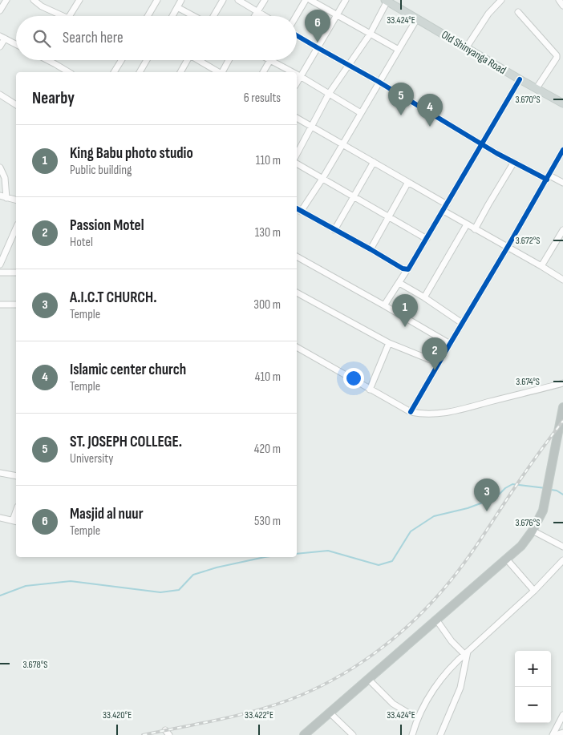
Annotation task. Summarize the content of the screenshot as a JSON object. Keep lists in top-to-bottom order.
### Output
{
  "streets": {
    "main road": ["Old Shinyanga Road"]
  },
  "page": {
    "pins": [
      "6",
      "5",
      "4",
      "1",
      "2",
      "3"
    ],
    "search": "Search here",
    "heading": ["Nearby", "6 results"],
    "list": [
      {
        "mark": "1",
        "name": "King Babu photo studio",
        "note": "Public building",
        "value": "110 m"
      },
      {
        "mark": "2",
        "name": "Passion Motel",
        "note": "Hotel",
        "value": "130 m"
      },
      {
        "mark": "3",
        "name": "A.I.C.T CHURCH.",
        "note": "Temple",
        "value": "300 m"
      },
      {
        "mark": "4",
        "name": "Islamic center church",
        "note": "Temple",
        "value": "410 m"
      },
      {
        "mark": "5",
        "name": "ST. JOSEPH COLLEGE.",
        "note": "University",
        "value": "420 m"
      },
      {
        "mark": "6",
        "name": "Masjid al nuur",
        "note": "Temple",
        "value": "530 m"
      }
    ],
    "map_buttons": ["+", "−"]
  },
  "coordinates": [
    "33.424°E",
    "3.670°S",
    "3.672°S",
    "3.674°S",
    "3.676°S",
    "3.678°S",
    "33.420°E",
    "33.422°E"
  ]
}
